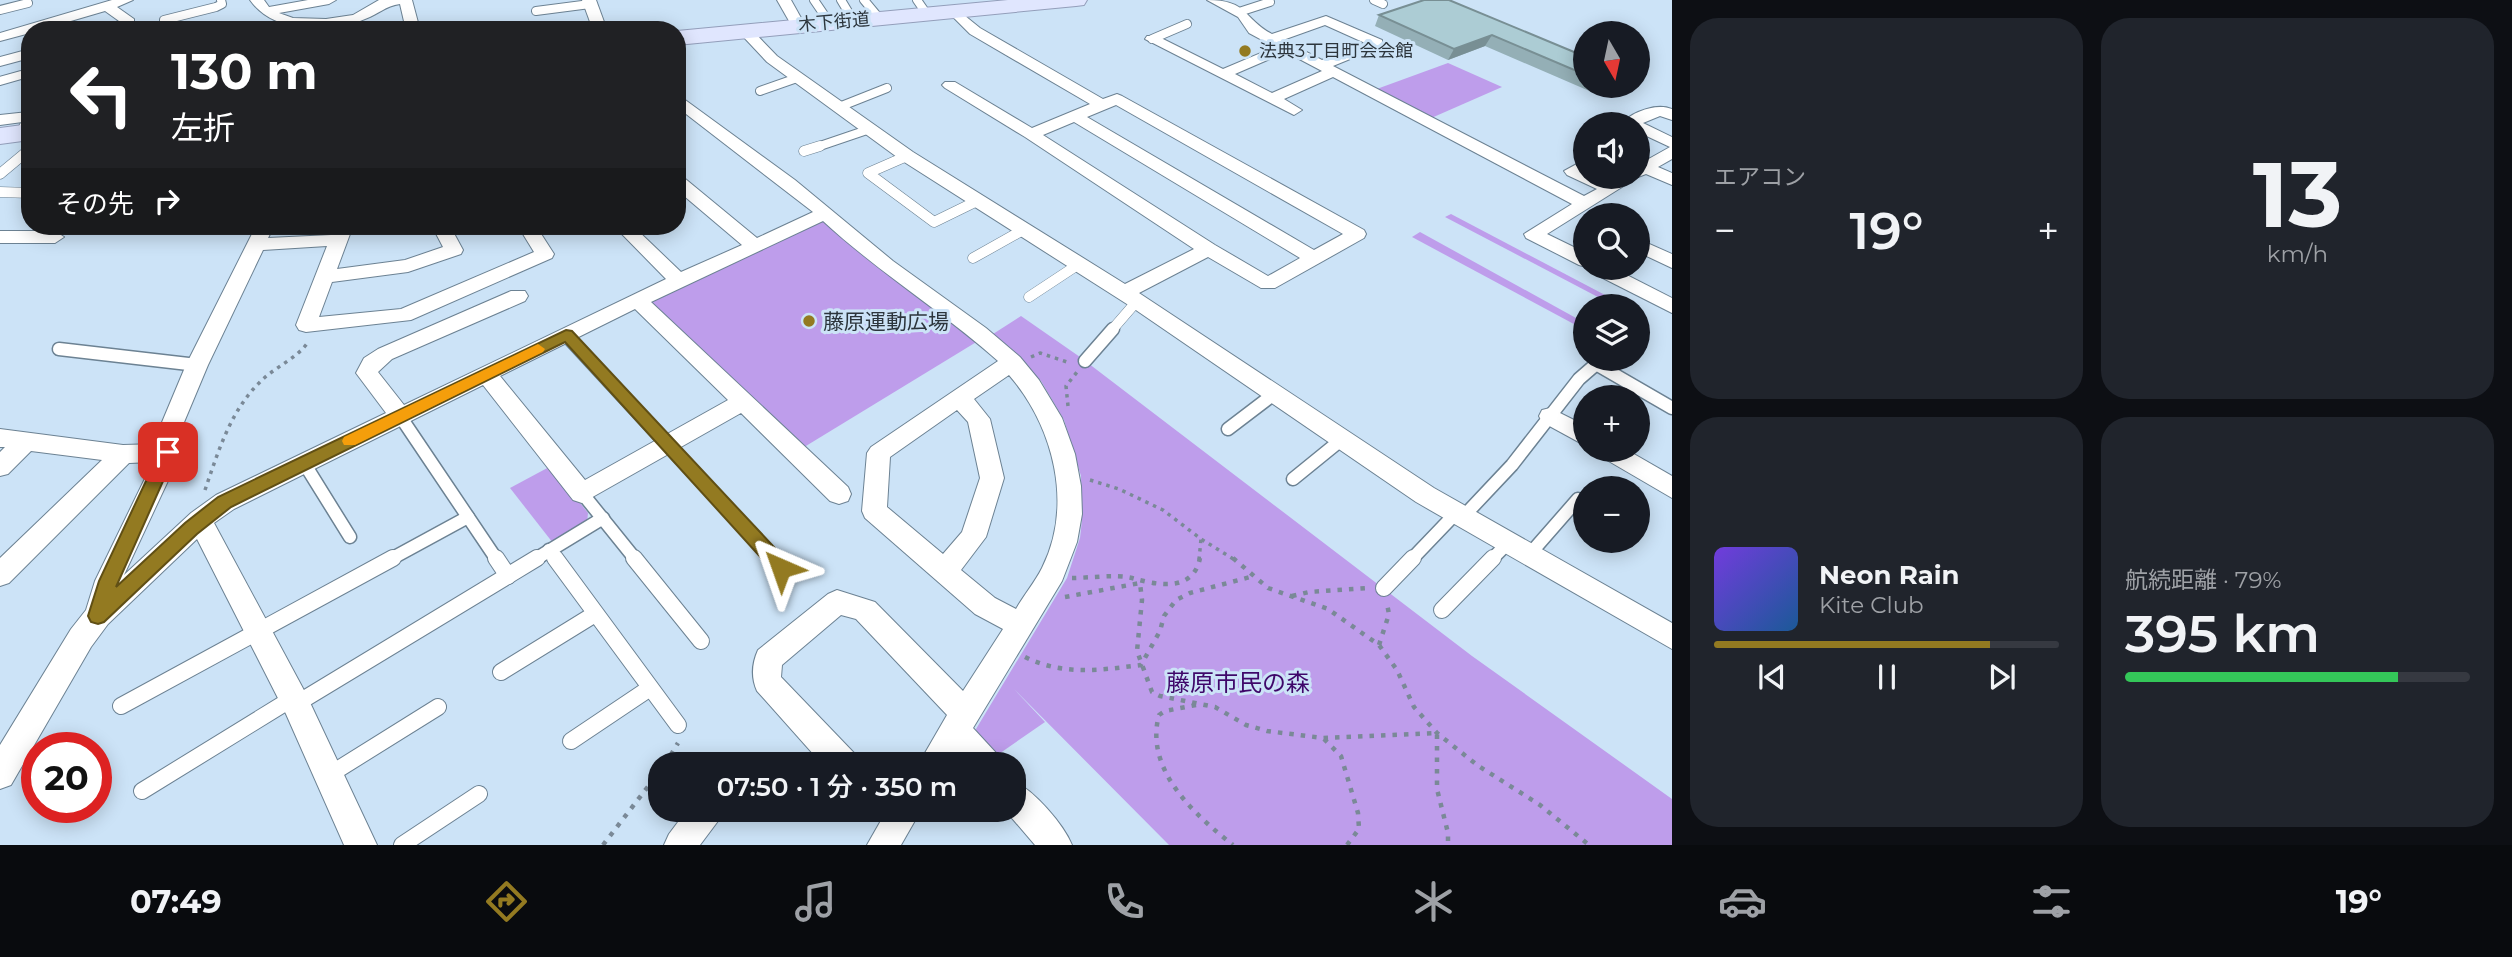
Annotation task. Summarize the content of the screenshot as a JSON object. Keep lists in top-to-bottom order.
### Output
{
  "streets": {
    "main road": ["木下街道"]
  },
  "parks": ["藤原市民の森"],
  "places": ["法典3丁目町会会館", "藤原運動広場"],
  "north": "bottom",
  "page": {
    "tile": [
      "エアコン",
      ["13", "km/h"],
      ["航続距離 · 79%", "395 km"]
    ],
    "map_buttons": ["+", "−"],
    "turn": ["130 m", "左折"],
    "then": "その先",
    "heat": ["−", "19°", "+"],
    "song": ["Neon Rain", "Kite Club"],
    "limit": "20",
    "trip": "07:50 · 1 分 · 350 m",
    "tabs": ["07:49", "19°"]
  }
}
